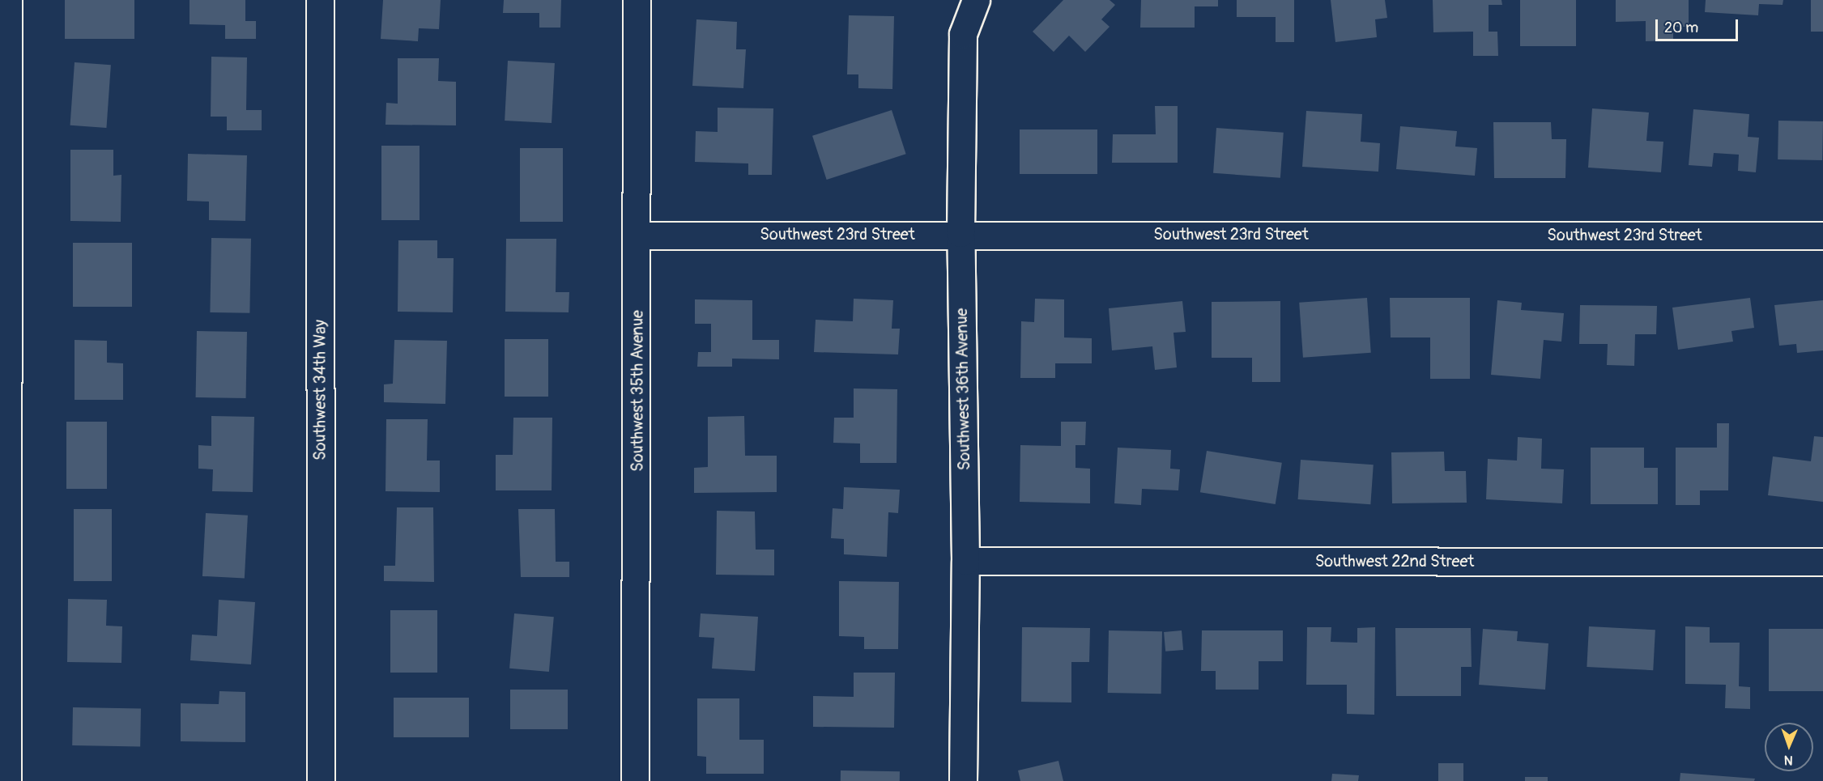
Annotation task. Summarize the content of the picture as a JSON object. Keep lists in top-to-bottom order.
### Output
{
  "streets": {
    "street": [
      "Southwest 23rd Street",
      "Southwest 36th Avenue",
      "Southwest 34th Way",
      "Southwest 35th Avenue",
      "Southwest 22nd Street"
    ]
  },
  "crossings": [
    ["Southwest 23rd Street", "Southwest 36th Avenue"],
    ["Southwest 23rd Street", "Southwest 35th Avenue"],
    ["Southwest 36th Avenue", "Southwest 22nd Street"]
  ],
  "scale_bar": "20 m",
  "north": "bottom"
}
